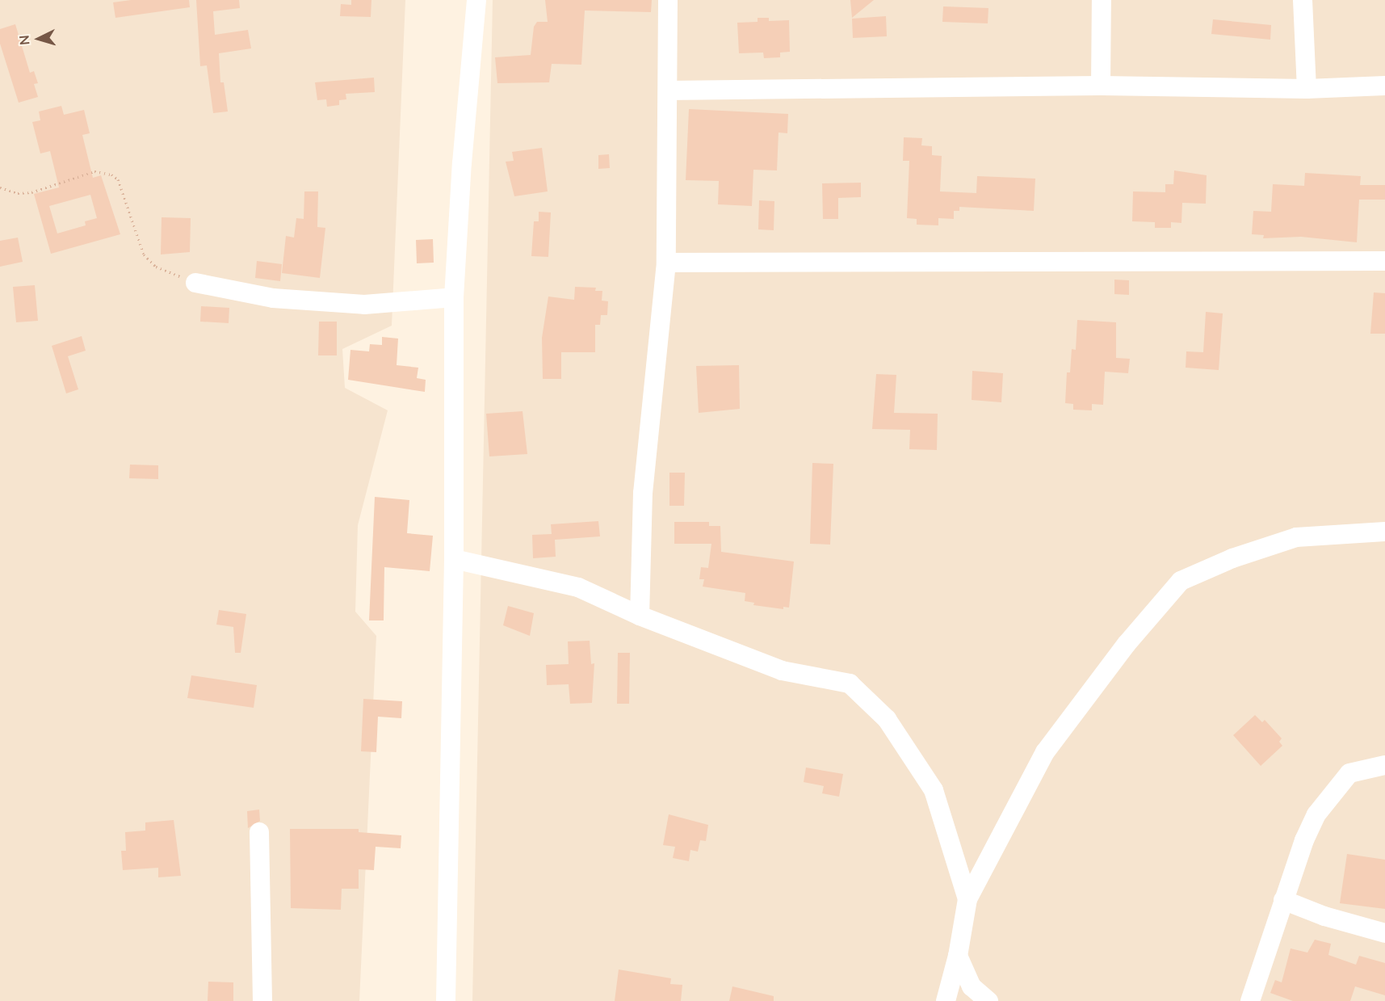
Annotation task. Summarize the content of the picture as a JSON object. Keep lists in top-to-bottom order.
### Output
{
  "north": "left"
}
